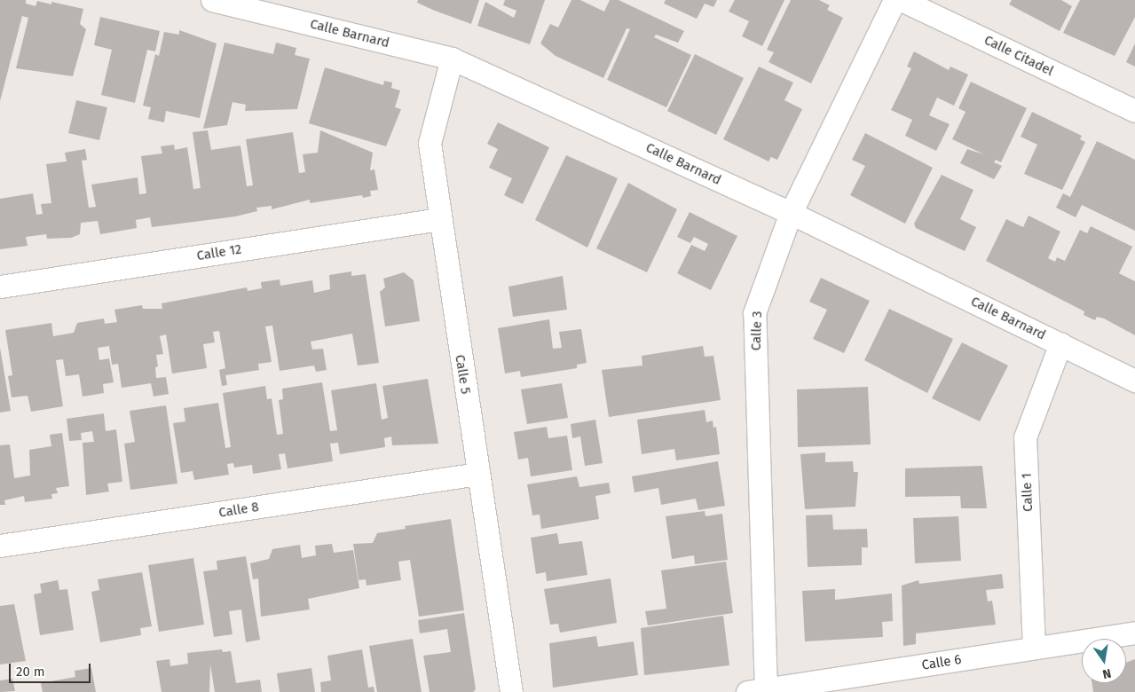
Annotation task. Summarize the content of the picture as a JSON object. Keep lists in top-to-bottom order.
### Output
{
  "streets": {
    "street": [
      "Calle Barnard",
      "Calle Citadel",
      "Calle 12",
      "Calle 3",
      "Calle 5",
      "Calle 1",
      "Calle 8",
      "Calle 6"
    ]
  },
  "crossings": [
    ["Calle Barnard", "Calle 3"],
    ["Calle Barnard", "Calle 5"],
    ["Calle Barnard", "Calle 1"],
    ["Calle 12", "Calle 5"],
    ["Calle 3", "Calle 6"],
    ["Calle 5", "Calle 8"],
    ["Calle 1", "Calle 6"]
  ],
  "scale_bar": "20 m",
  "north": "bottom"
}
